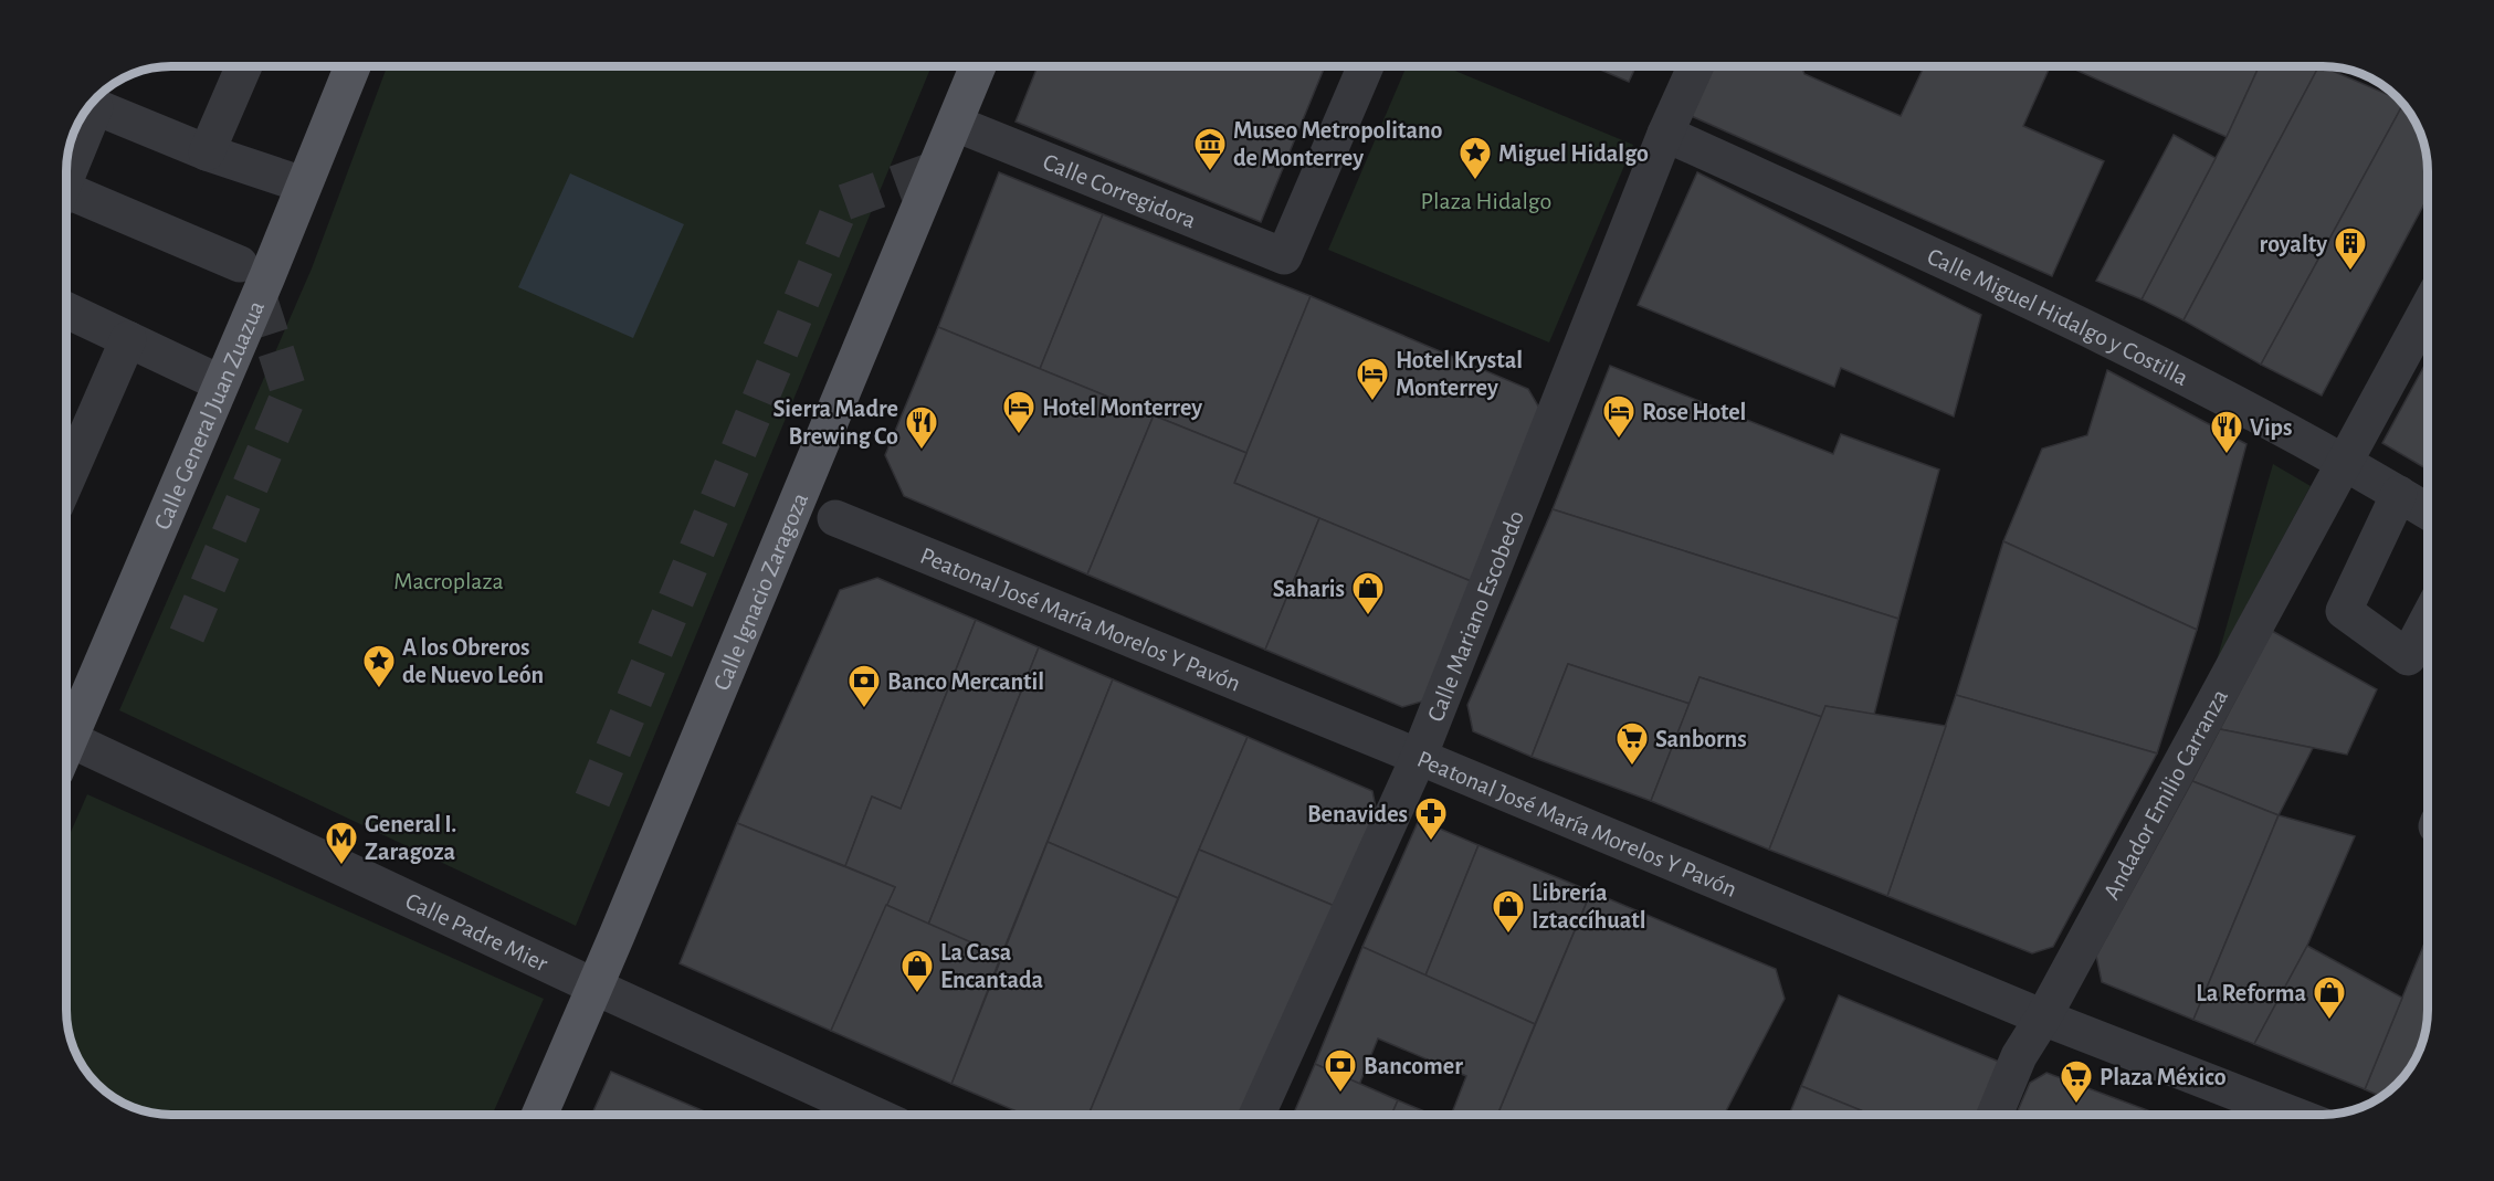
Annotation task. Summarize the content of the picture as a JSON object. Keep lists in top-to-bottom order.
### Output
{
  "streets": {
    "main road": ["Calle General Juan Zuazua", "Calle Ignacio Zaragoza"],
    "street": [
      "Calle Corregidora",
      "Calle Miguel Hidalgo y Costilla",
      "Calle Mariano Escobedo",
      "Peatonal José María Morelos Y Pavón",
      "Andador Emilio Carranza",
      "Calle Padre Mier"
    ]
  },
  "crossings": [
    ["Calle Corregidora", "Calle Ignacio Zaragoza"],
    ["Calle Miguel Hidalgo y Costilla", "Calle Mariano Escobedo"],
    ["Calle Miguel Hidalgo y Costilla", "Andador Emilio Carranza"],
    ["Calle Ignacio Zaragoza", "Calle Padre Mier"],
    ["Calle Mariano Escobedo", "Peatonal José María Morelos Y Pavón"],
    ["Peatonal José María Morelos Y Pavón", "Andador Emilio Carranza"]
  ],
  "parks": ["Plaza Hidalgo", "Macroplaza"],
  "places": {
    "museum": ["Museo Metropolitano de Monterrey"],
    "place": ["Miguel Hidalgo", "A los Obreros de Nuevo León"],
    "building": ["royalty"],
    "hotel": ["Hotel Krystal Monterrey", "Hotel Monterrey", "Rose Hotel"],
    "restaurant": ["Sierra Madre Brewing Co", "Vips"],
    "shop": [
      "Saharis",
      "Librería Iztaccíhuatl",
      "La Casa Encantada",
      "La Reforma"
    ],
    "bank": ["Banco Mercantil", "Bancomer"],
    "supermarket": ["Sanborns", "Plaza México"],
    "pharmacy": ["Benavides"],
    "metro station": ["General I. Zaragoza"]
  }
}
